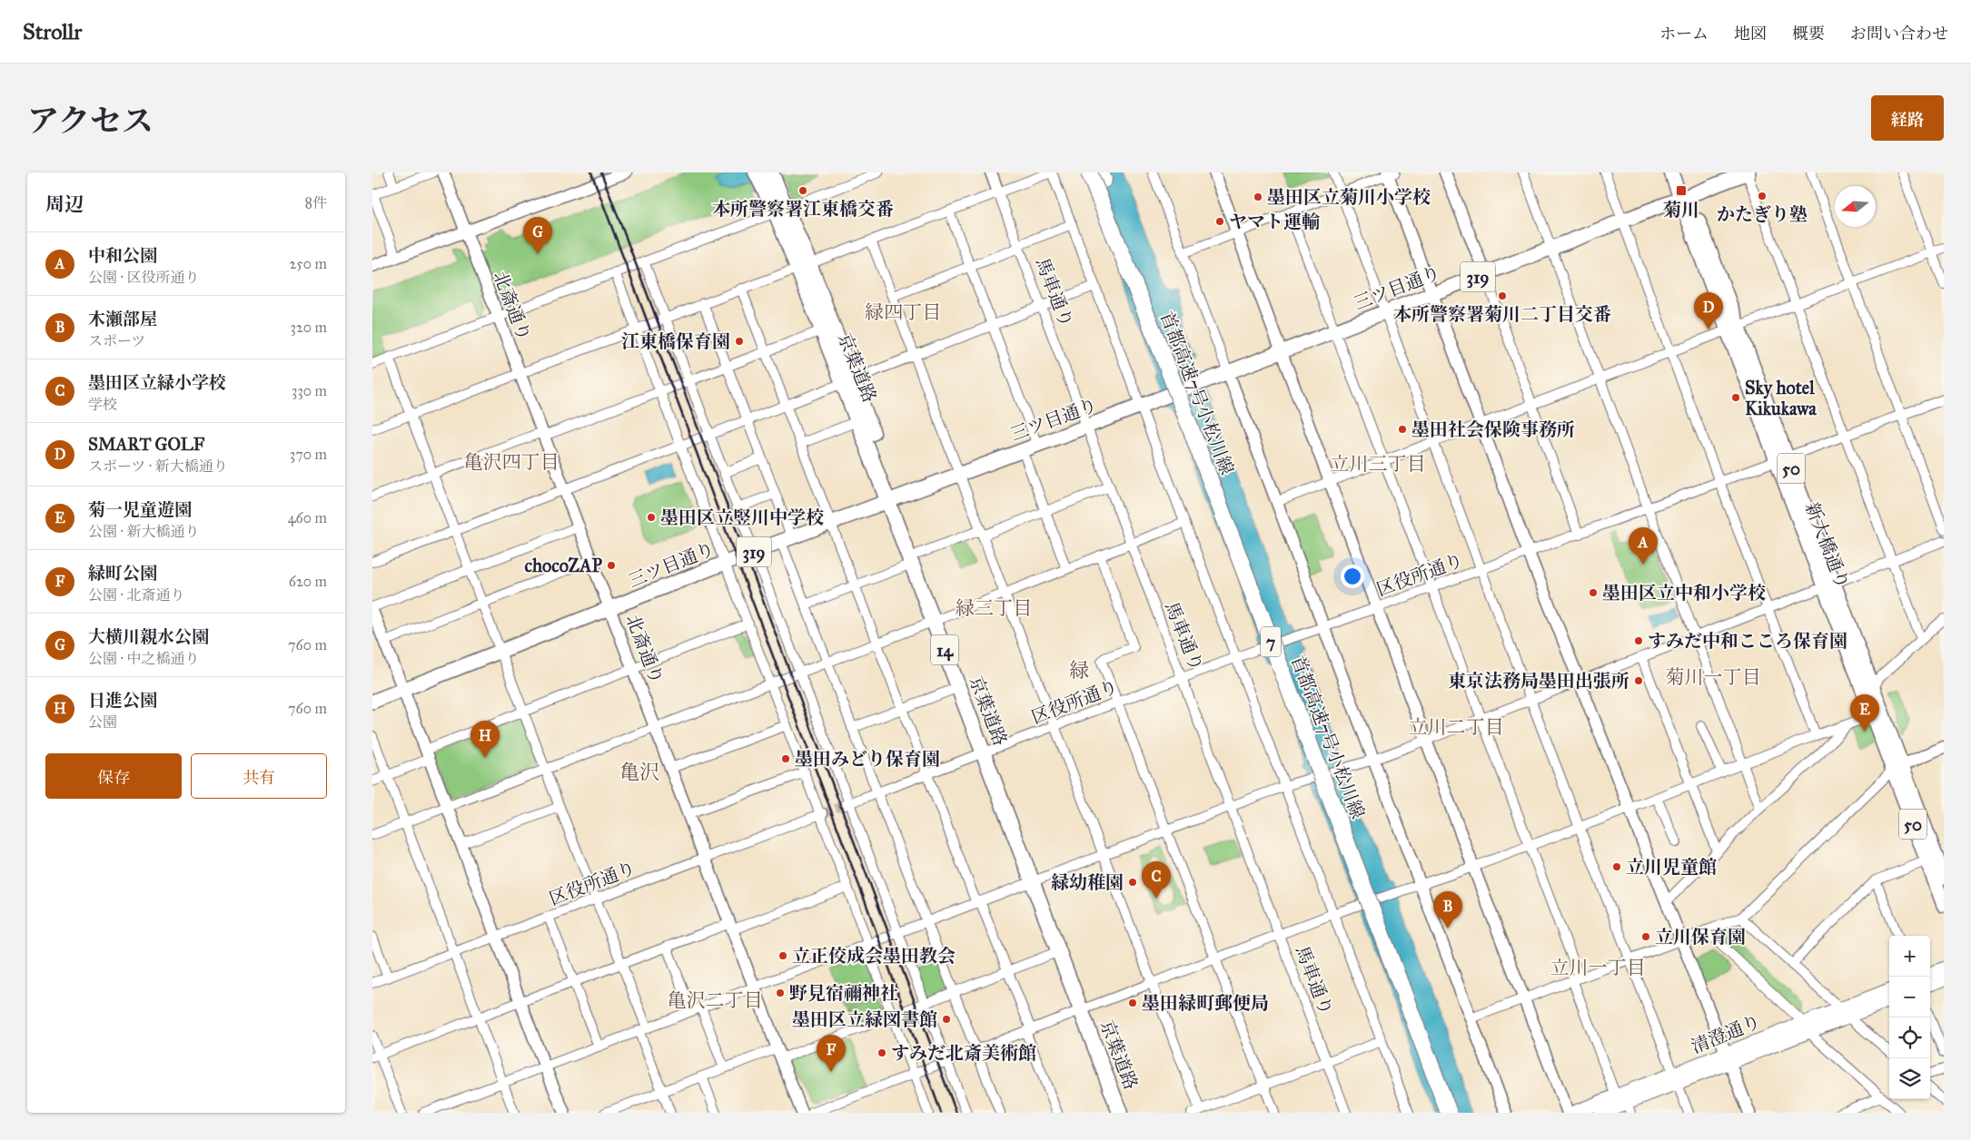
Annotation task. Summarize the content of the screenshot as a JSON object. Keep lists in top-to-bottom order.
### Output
{
  "streets": {
    "highway": [
      "京葉道路",
      "首都高速7号小松川線",
      "7",
      "14"
    ],
    "main road": [
      "319",
      "三ツ目通り",
      "50",
      "新大橋通り",
      "清澄通り"
    ],
    "street": ["馬車通り", "北斎通り", "区役所通り"]
  },
  "crossings": [
    ["三ツ目通り", "馬車通り"],
    ["三ツ目通り", "北斎通り"],
    ["三ツ目通り", "京葉道路"],
    ["三ツ目通り", "新大橋通り"],
    ["馬車通り", "区役所通り"],
    ["北斎通り", "区役所通り"],
    ["京葉道路", "区役所通り"],
    ["新大橋通り", "区役所通り"]
  ],
  "districts": [
    "緑四丁目",
    "亀沢四丁目",
    "立川三丁目",
    "緑三丁目",
    "緑",
    "菊川一丁目",
    "立川二丁目",
    "亀沢",
    "立川一丁目",
    "亀沢二丁目"
  ],
  "places": {
    "other": [
      "本所警察署江東橋交番",
      "かたぎり塾",
      "墨田区立菊川小学校",
      "ヤマト運輸",
      "本所警察署菊川二丁目交番",
      "江東橋保育園",
      "Sky hotel Kikukawa",
      "墨田社会保険事務所",
      "墨田区立竪川中学校",
      "chocoZAP",
      "墨田区立中和小学校",
      "すみだ中和こころ保育園",
      "東京法務局墨田出張所",
      "墨田みどり保育園",
      "立川児童館",
      "緑幼稚園",
      "立川保育園",
      "立正佼成会墨田教会",
      "野見宿禰神社",
      "墨田緑町郵便局",
      "墨田区立緑図書館",
      "すみだ北斎美術館"
    ],
    "transit": ["菊川"]
  },
  "north": "left",
  "page": {
    "header": "Strollr",
    "nav": [
      "ホーム",
      "地図",
      "概要",
      "お問い合わせ"
    ],
    "title": "アクセス",
    "buttons": [
      "経路",
      ["保存", "共有"]
    ],
    "heading": ["周辺", "8件"],
    "pins": [
      "G",
      "D",
      "A",
      "E",
      "H",
      "C",
      "B",
      "F"
    ],
    "list": [
      {
        "mark": "A",
        "name": "中和公園",
        "note": "公園 · 区役所通り",
        "value": "250 m"
      },
      {
        "mark": "B",
        "name": "木瀬部屋",
        "note": "スポーツ",
        "value": "320 m"
      },
      {
        "mark": "C",
        "name": "墨田区立緑小学校",
        "note": "学校",
        "value": "330 m"
      },
      {
        "mark": "D",
        "name": "SMART GOLF",
        "note": "スポーツ · 新大橋通り",
        "value": "370 m"
      },
      {
        "mark": "E",
        "name": "菊一児童遊園",
        "note": "公園 · 新大橋通り",
        "value": "460 m"
      },
      {
        "mark": "F",
        "name": "緑町公園",
        "note": "公園 · 北斎通り",
        "value": "620 m"
      },
      {
        "mark": "G",
        "name": "大横川親水公園",
        "note": "公園 · 中之橋通り",
        "value": "760 m"
      },
      {
        "mark": "H",
        "name": "日進公園",
        "note": "公園",
        "value": "760 m"
      }
    ],
    "map_buttons": ["+", "−"]
  }
}
